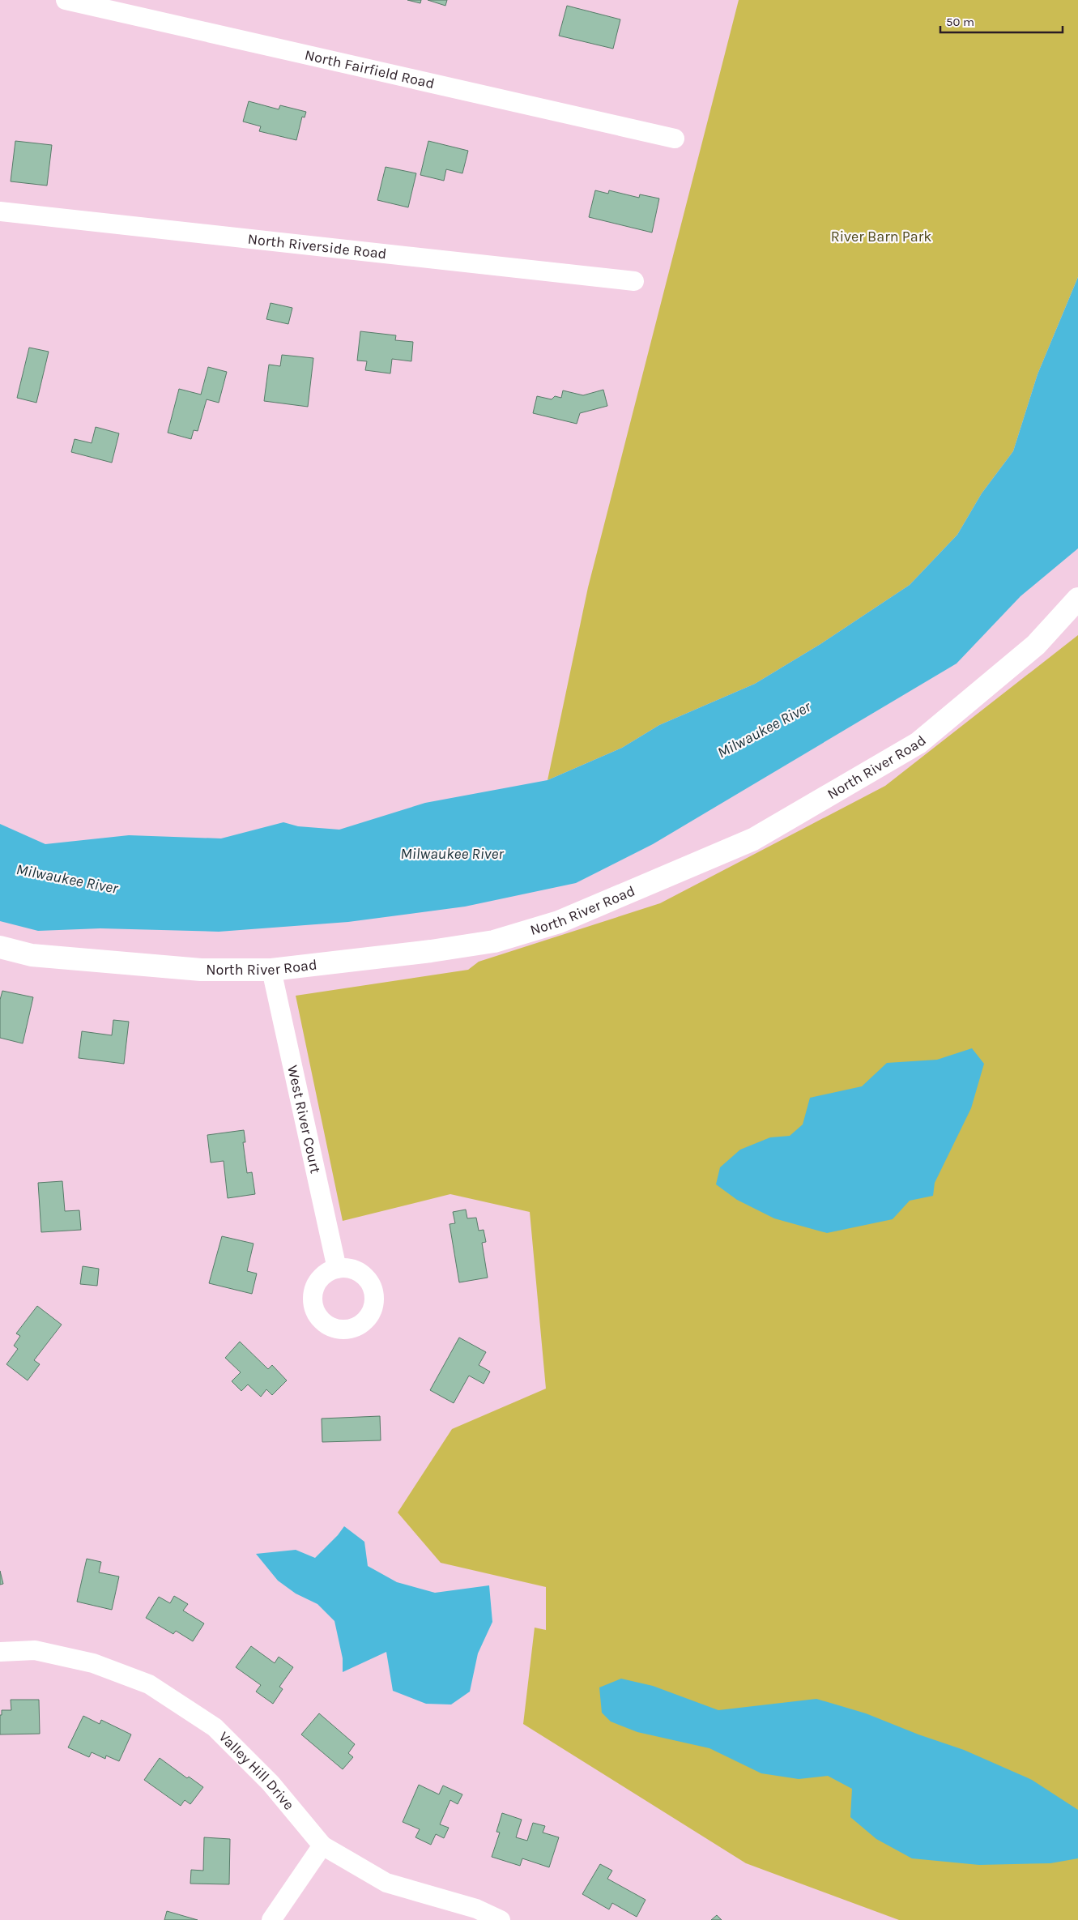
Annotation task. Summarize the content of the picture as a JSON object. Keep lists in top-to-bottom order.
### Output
{
  "streets": {
    "street": [
      "North Fairfield Road",
      "North Riverside Road",
      "North River Road",
      "West River Court",
      "Valley Hill Drive"
    ]
  },
  "crossings": [
    ["North River Road", "West River Court"]
  ],
  "water": ["Milwaukee River"],
  "parks": ["River Barn Park"],
  "scale_bar": "50 m"
}
